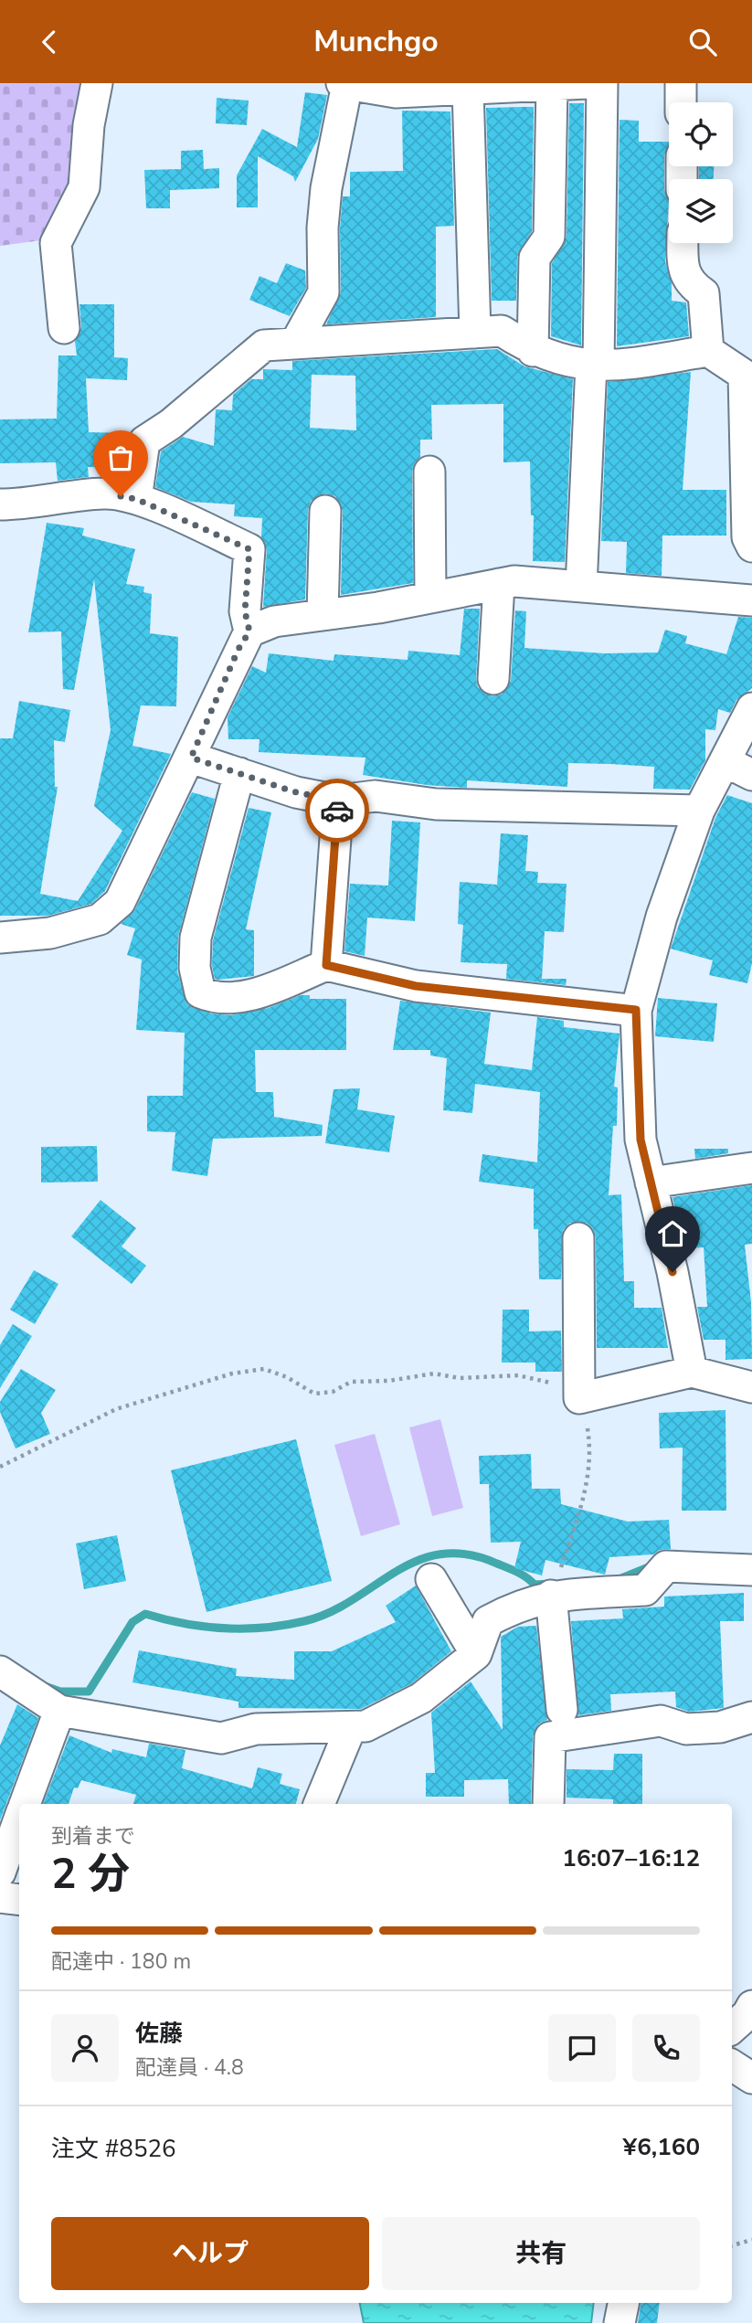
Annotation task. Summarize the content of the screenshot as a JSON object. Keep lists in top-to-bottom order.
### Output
{
  "page": {
    "header": "Munchgo",
    "heading": ["2 分", "到着まで", "16:07–16:12"],
    "panel": [
      "佐藤",
      "配達員 · 4.8",
      "注文 #8526",
      "¥6,160"
    ],
    "bar": "配達中 · 180 m",
    "buttons": ["ヘルプ", "共有"]
  }
}
